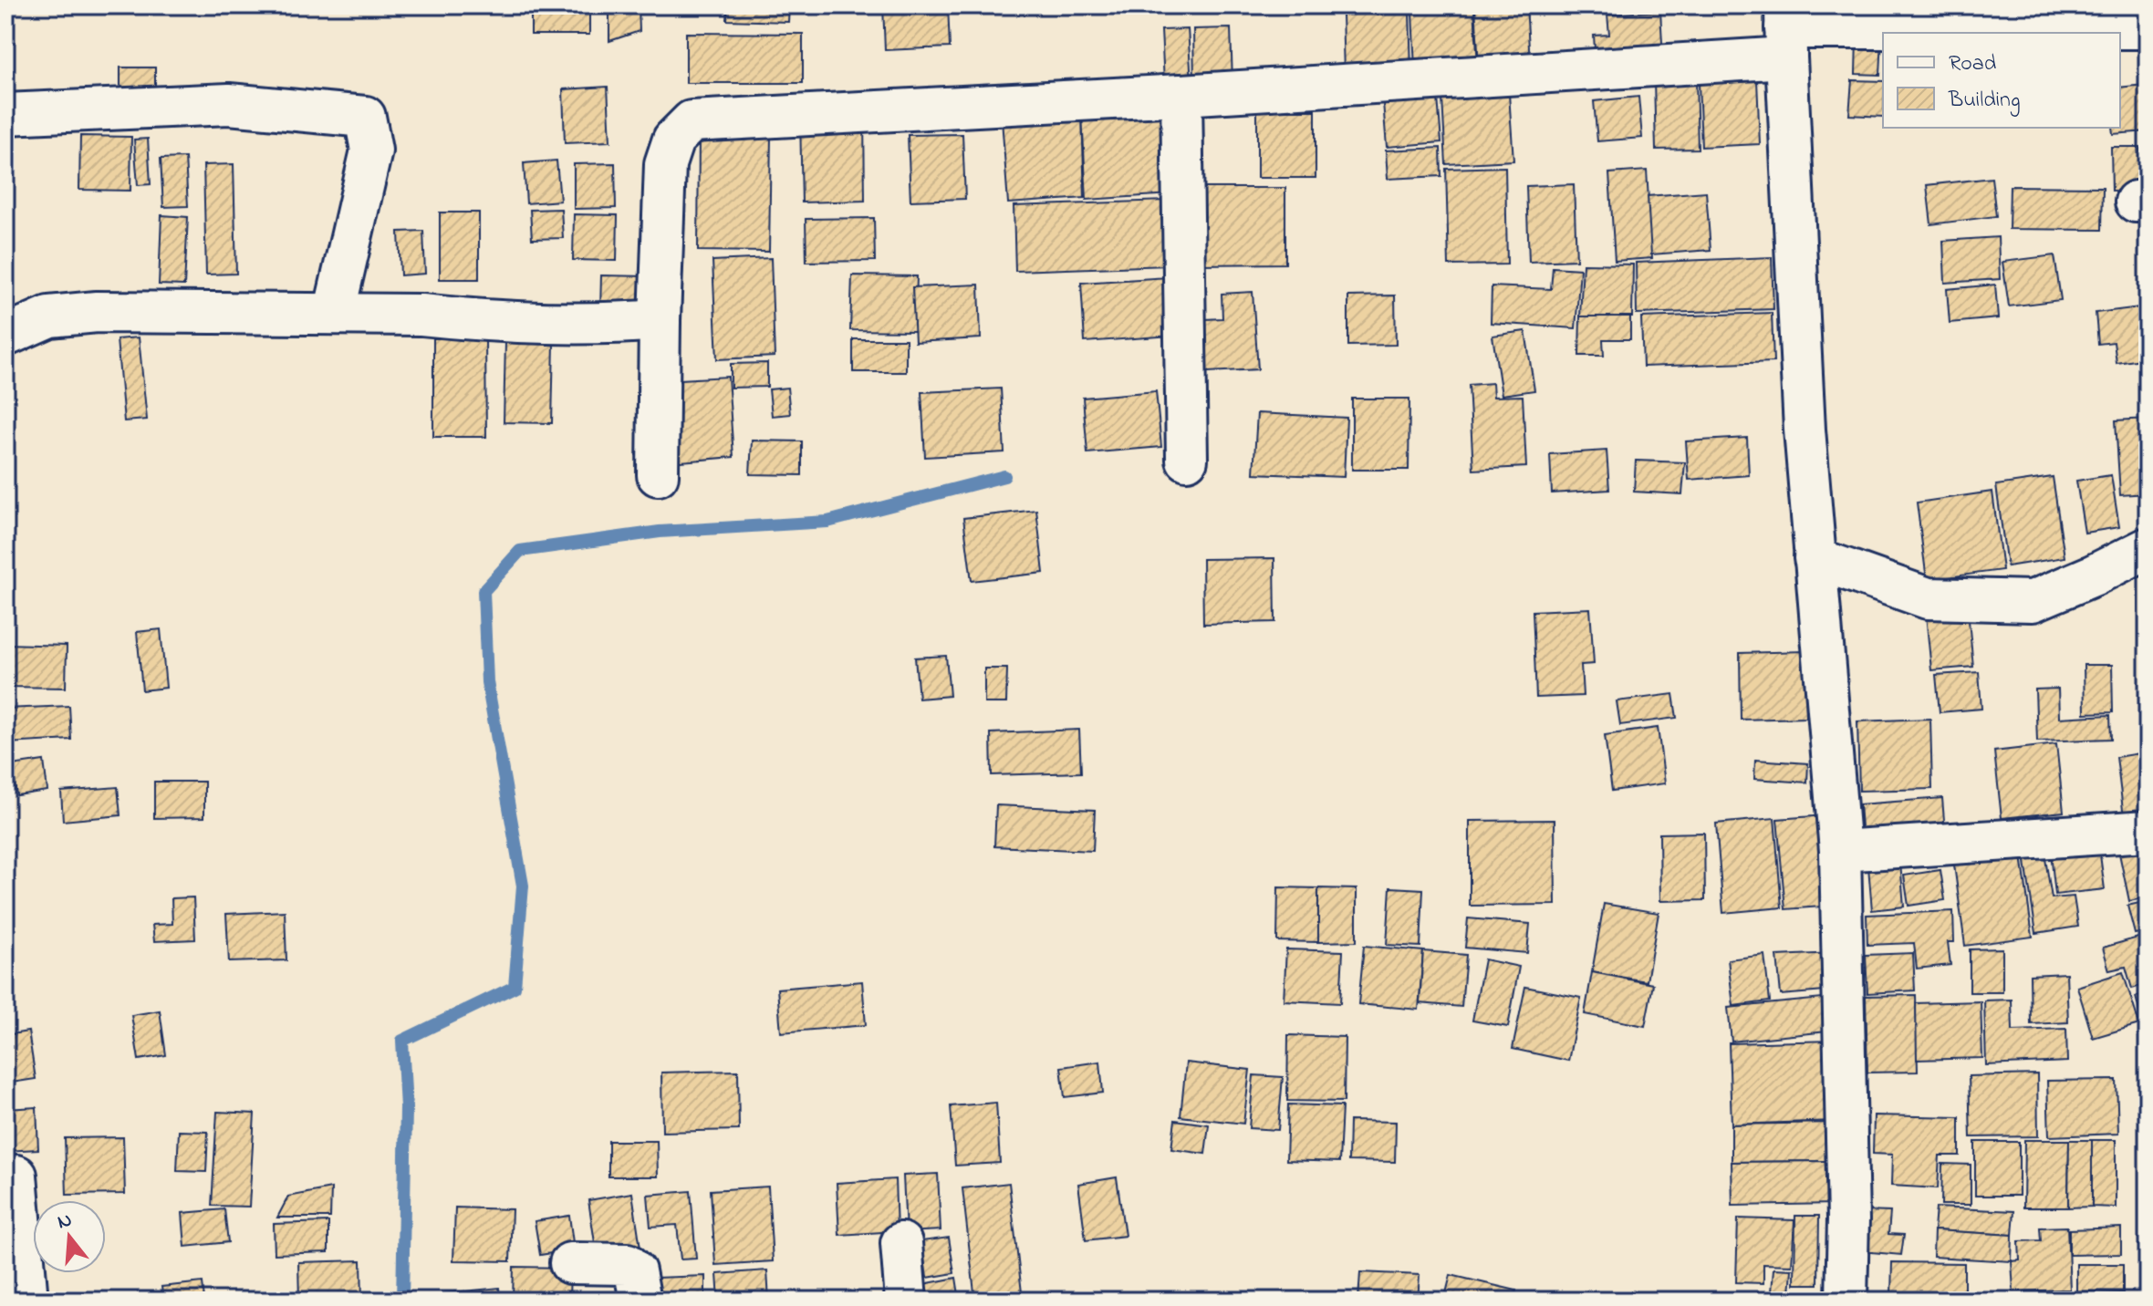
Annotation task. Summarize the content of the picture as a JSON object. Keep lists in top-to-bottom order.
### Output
{
  "legend": ["Road", "Building"],
  "north": "top"
}
